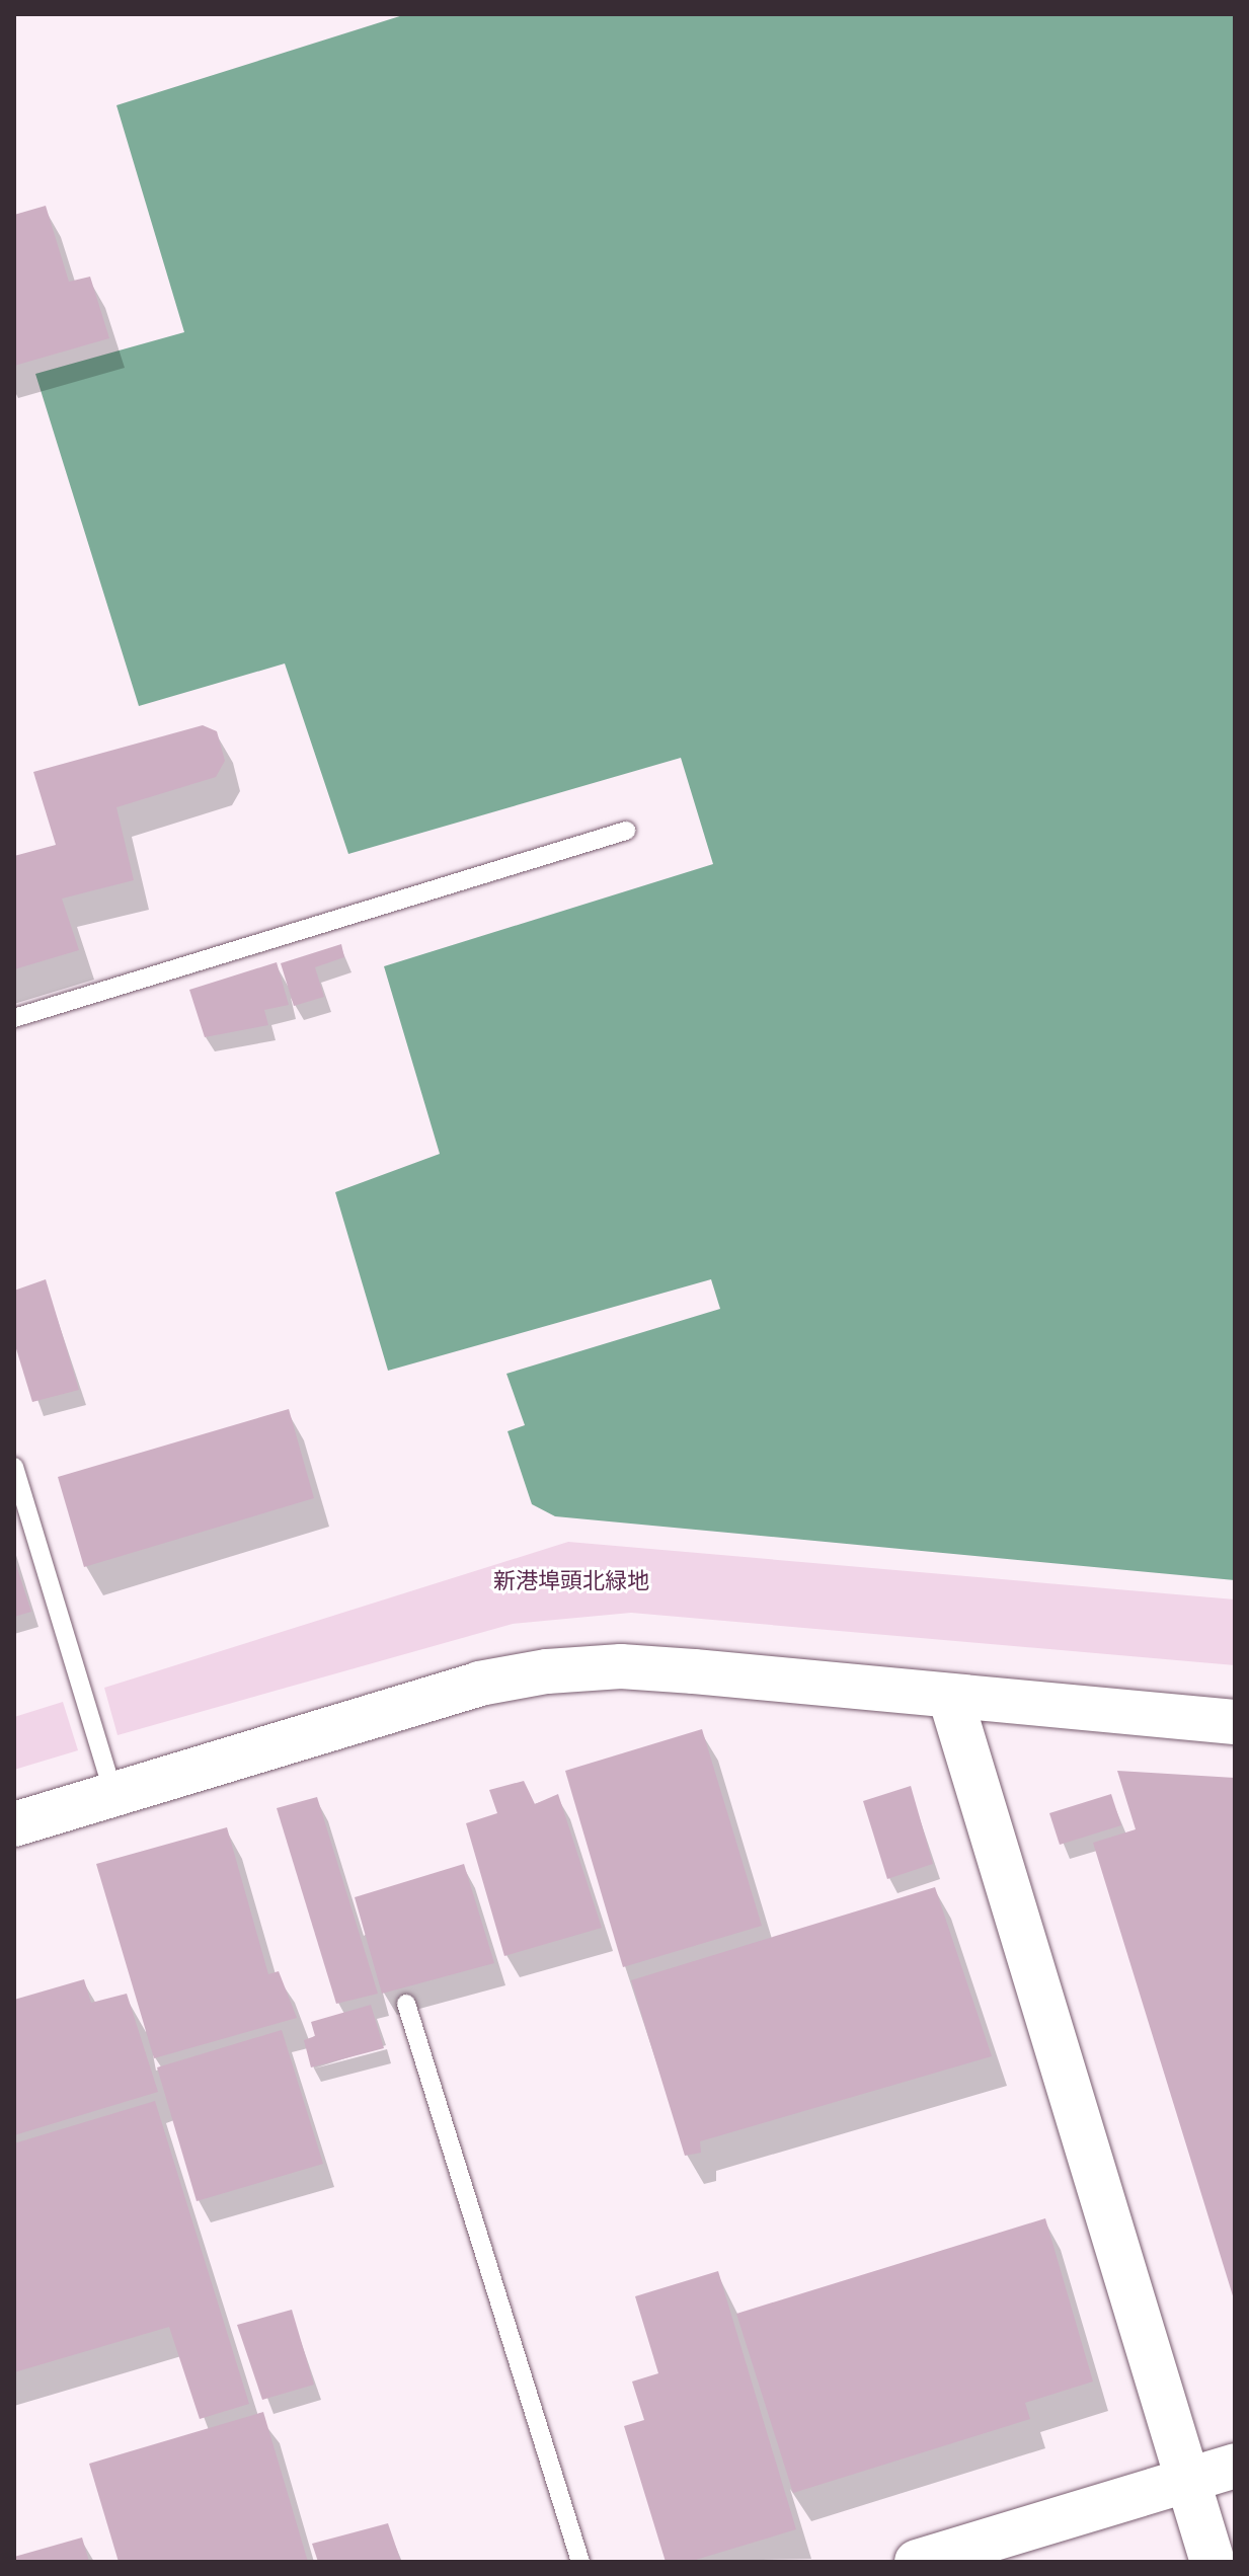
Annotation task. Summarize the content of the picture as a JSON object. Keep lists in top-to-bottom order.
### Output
{
  "parks": ["新港埠頭北緑地"]
}
